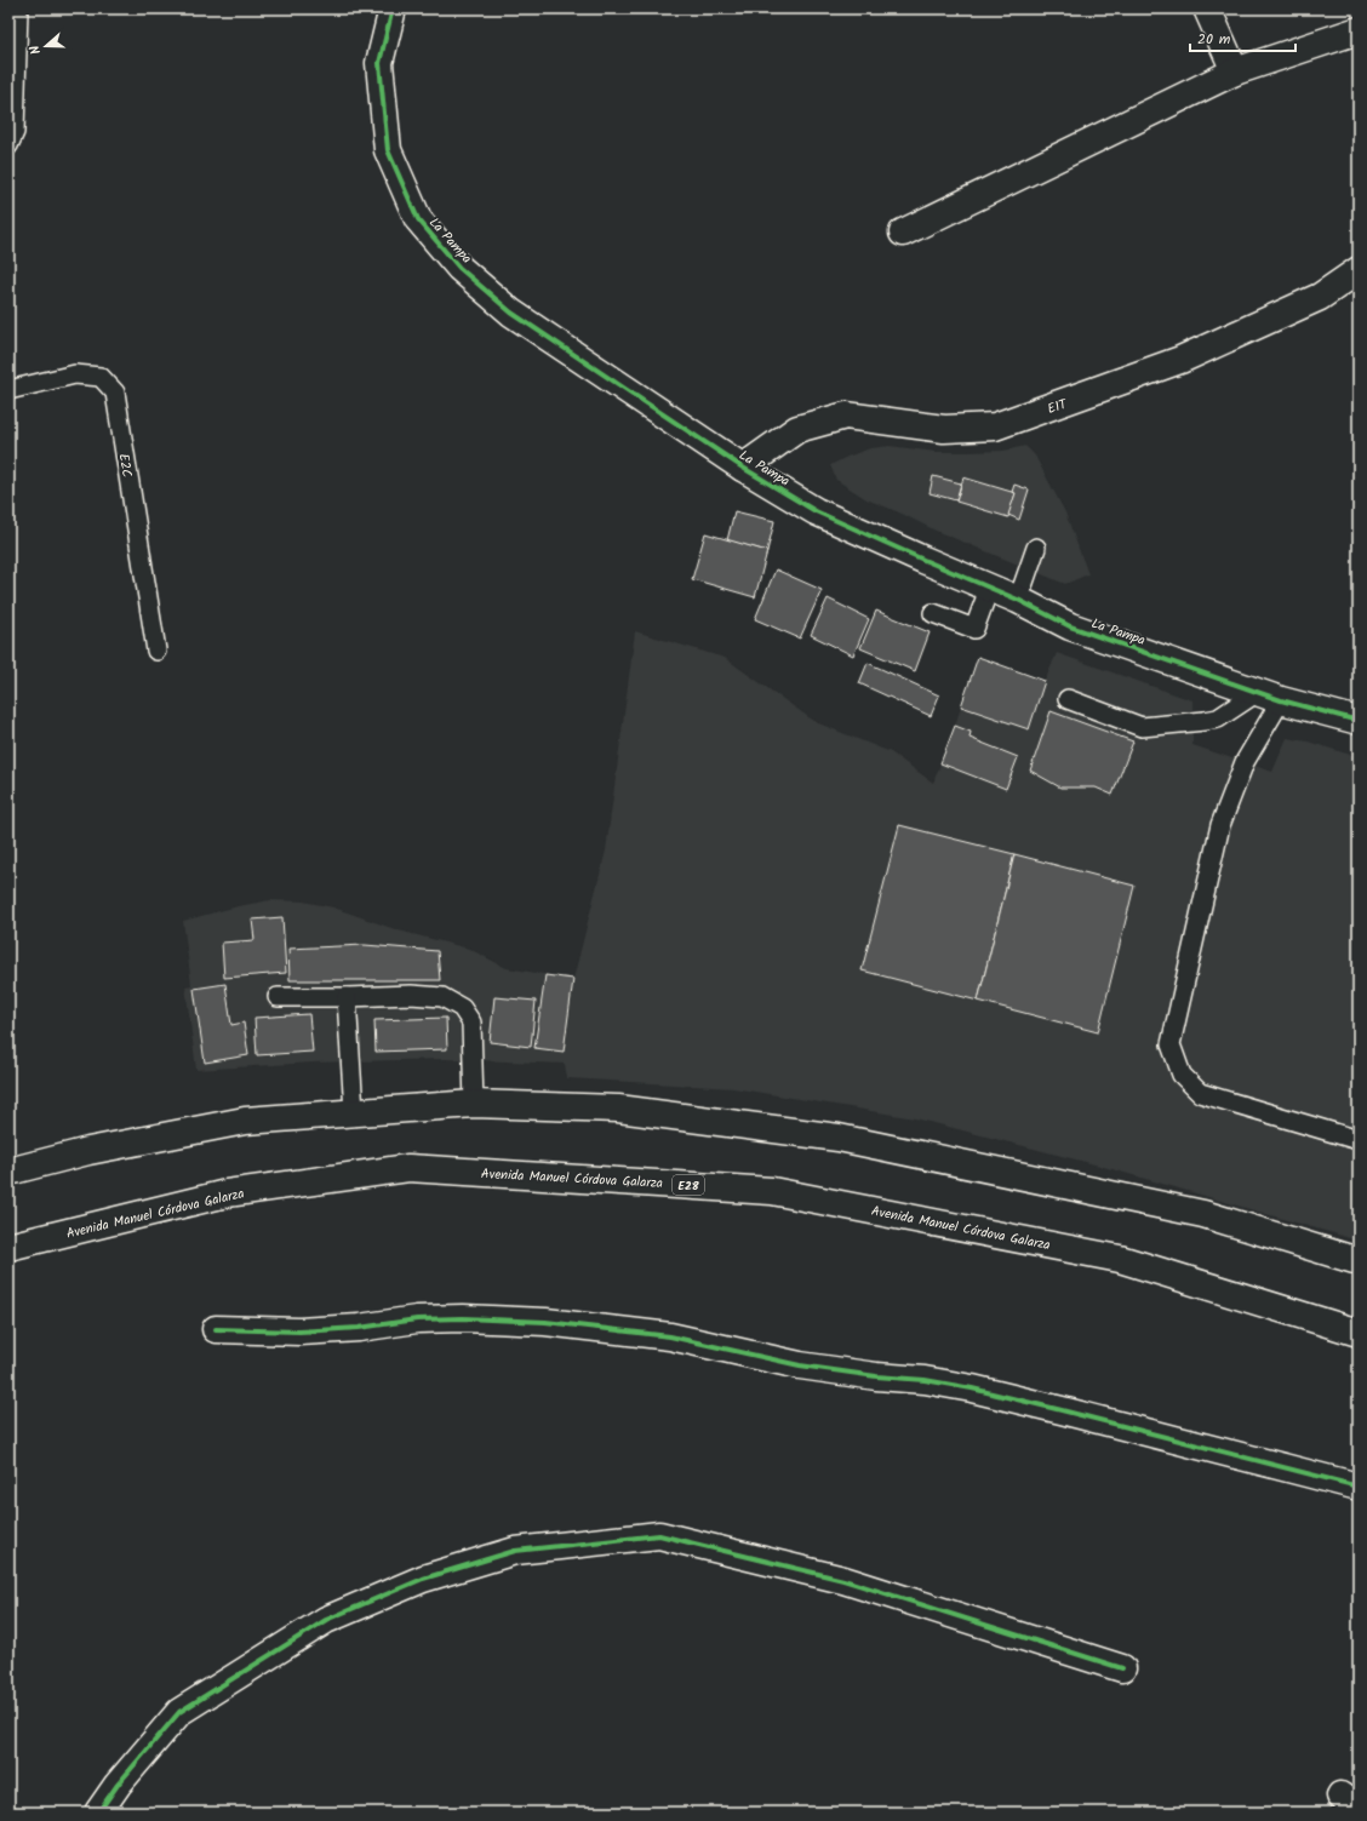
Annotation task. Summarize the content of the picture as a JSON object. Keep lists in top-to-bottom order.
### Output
{
  "streets": {
    "street": [
      "La Pampa",
      "E1T",
      "Avenida Manuel Córdova Galarza",
      "E28"
    ],
    "lane": ["E2C"]
  },
  "crossings": [
    ["La Pampa", "E1T"]
  ],
  "scale_bar": "20 m",
  "north": "left"
}
